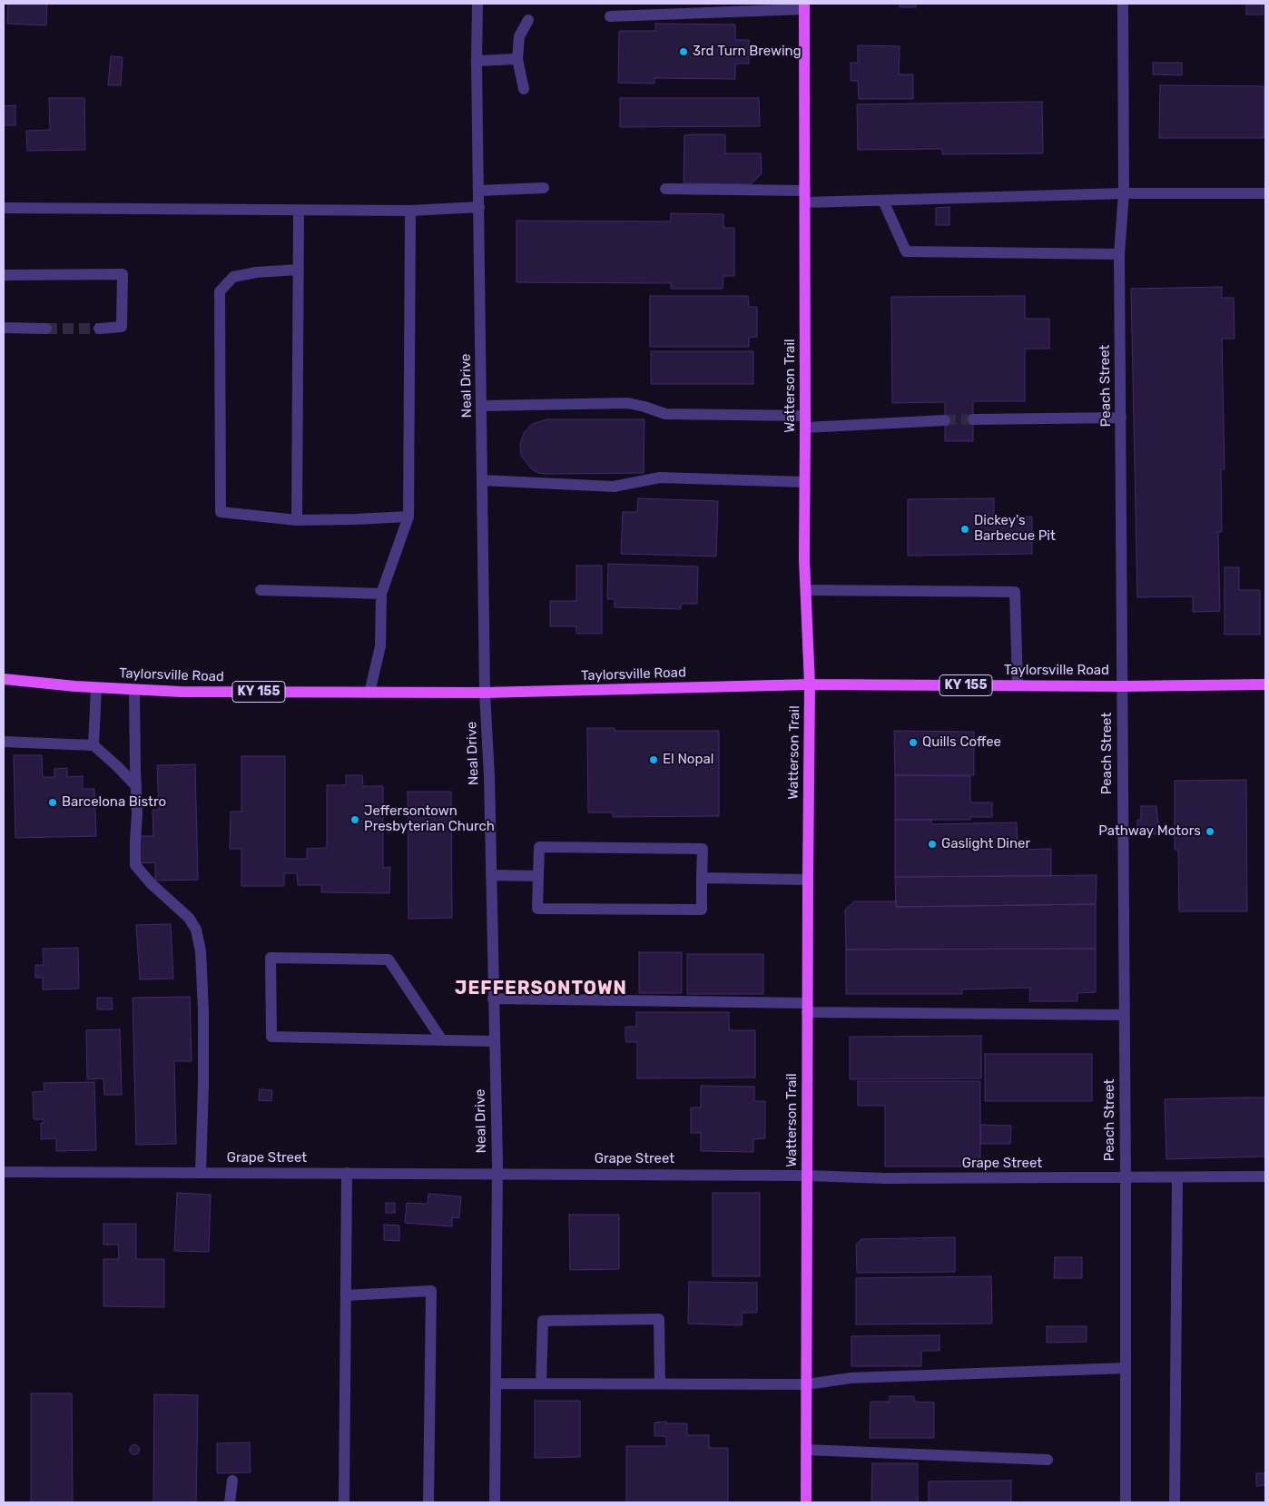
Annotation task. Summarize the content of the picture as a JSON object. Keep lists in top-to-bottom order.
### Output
{
  "streets": {
    "main road": ["Watterson Trail", "Taylorsville Road", "KY 155"],
    "street": ["Neal Drive", "Peach Street", "Grape Street"]
  },
  "crossings": [
    ["Neal Drive", "Taylorsville Road"],
    ["Neal Drive", "Grape Street"],
    ["Watterson Trail", "Taylorsville Road"],
    ["Watterson Trail", "Grape Street"],
    ["Peach Street", "Taylorsville Road"],
    ["Peach Street", "Grape Street"]
  ],
  "districts": ["JEFFERSONTOWN"],
  "places": [
    "3rd Turn Brewing",
    "Dickey's Barbecue Pit",
    "Quills Coffee",
    "El Nopal",
    "Barcelona Bistro",
    "Jeffersontown Presbyterian Church",
    "Pathway Motors",
    "Gaslight Diner"
  ]
}
